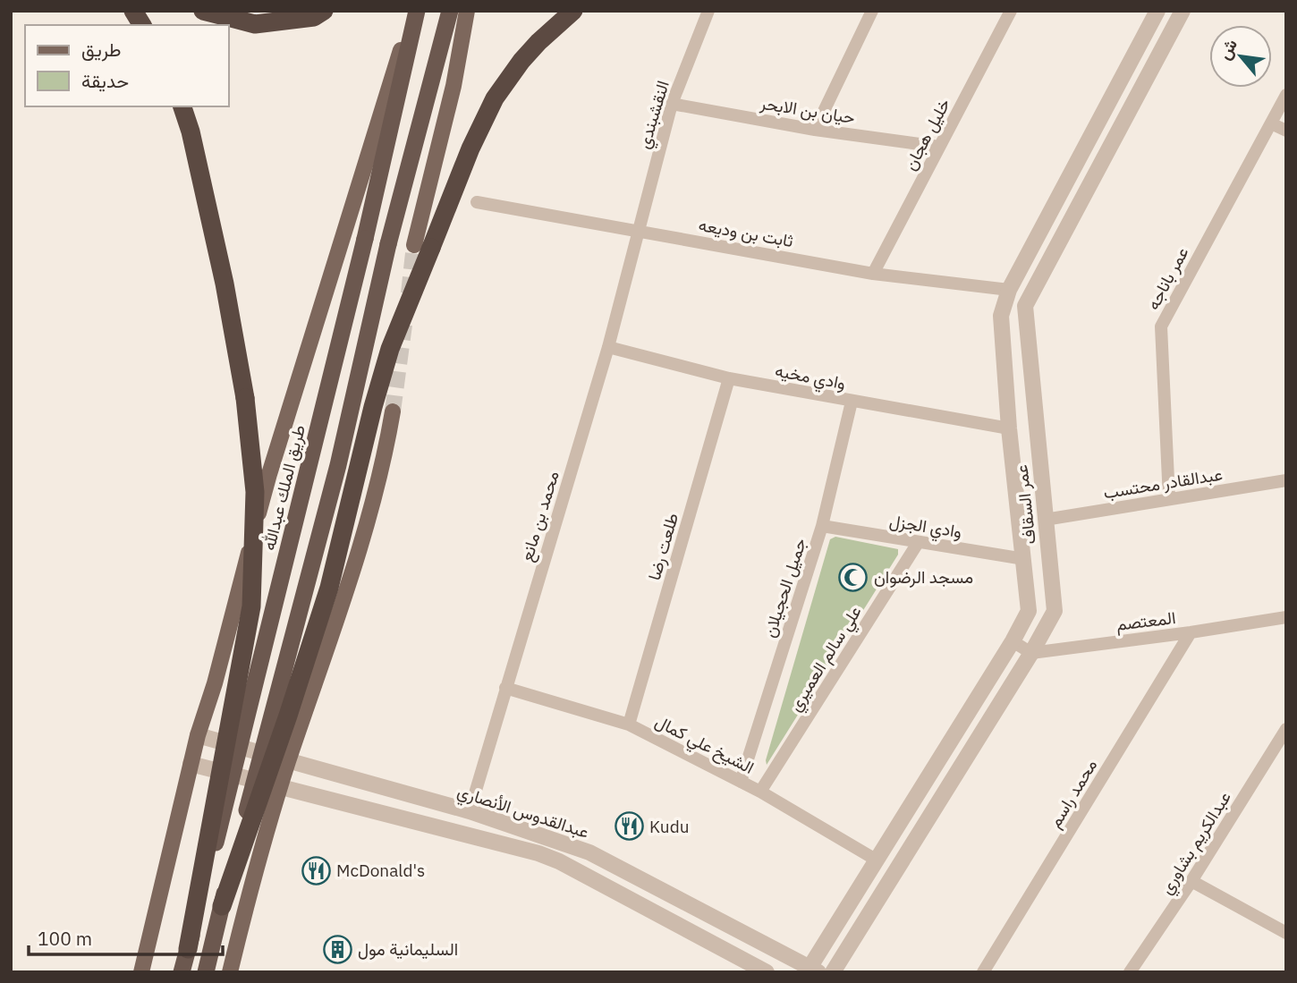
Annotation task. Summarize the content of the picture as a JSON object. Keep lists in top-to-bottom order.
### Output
{
  "streets": {
    "highway": ["طريق الملك عبدالله"],
    "street": [
      "حيان بن الابحر",
      "النقشبندي",
      "خليل هجان",
      "ثابت بن وديعه",
      "عمر باناجه",
      "وادي مخيه",
      "عبدالقادر محتسب",
      "عمر السقاف",
      "محمد بن مانع",
      "وادي الجزل",
      "طلعت رضا",
      "جميل الحجيلان",
      "المعتصم",
      "علي سالم العميري",
      "الشيخ علي كمال",
      "محمد راسم",
      "عبدالقدوس الأنصاري",
      "عبدالكريم بشاوري"
    ]
  },
  "crossings": [
    ["حيان بن الابحر", "النقشبندي"],
    ["حيان بن الابحر", "خليل هجان"],
    ["النقشبندي", "ثابت بن وديعه"],
    ["النقشبندي", "محمد بن مانع"],
    ["خليل هجان", "ثابت بن وديعه"],
    ["ثابت بن وديعه", "عمر السقاف"],
    ["ثابت بن وديعه", "محمد بن مانع"],
    ["عمر باناجه", "عبدالقادر محتسب"],
    ["وادي مخيه", "عمر السقاف"],
    ["وادي مخيه", "محمد بن مانع"],
    ["وادي مخيه", "طلعت رضا"],
    ["وادي مخيه", "جميل الحجيلان"],
    ["عبدالقادر محتسب", "عمر السقاف"],
    ["عمر السقاف", "وادي الجزل"],
    ["عمر السقاف", "المعتصم"],
    ["عمر السقاف", "الشيخ علي كمال"],
    ["عمر السقاف", "عبدالقدوس الأنصاري"],
    ["محمد بن مانع", "الشيخ علي كمال"],
    ["محمد بن مانع", "عبدالقدوس الأنصاري"],
    ["وادي الجزل", "جميل الحجيلان"],
    ["وادي الجزل", "علي سالم العميري"],
    ["طلعت رضا", "الشيخ علي كمال"],
    ["جميل الحجيلان", "الشيخ علي كمال"],
    ["المعتصم", "محمد راسم"],
    ["علي سالم العميري", "الشيخ علي كمال"]
  ],
  "places": {
    "mosque": ["مسجد الرضوان"],
    "restaurant": ["Kudu", "McDonald's"],
    "building": ["السليمانية مول"]
  },
  "legend": ["طريق", "حديقة"],
  "scale_bar": "100 m",
  "north": "top left"
}
